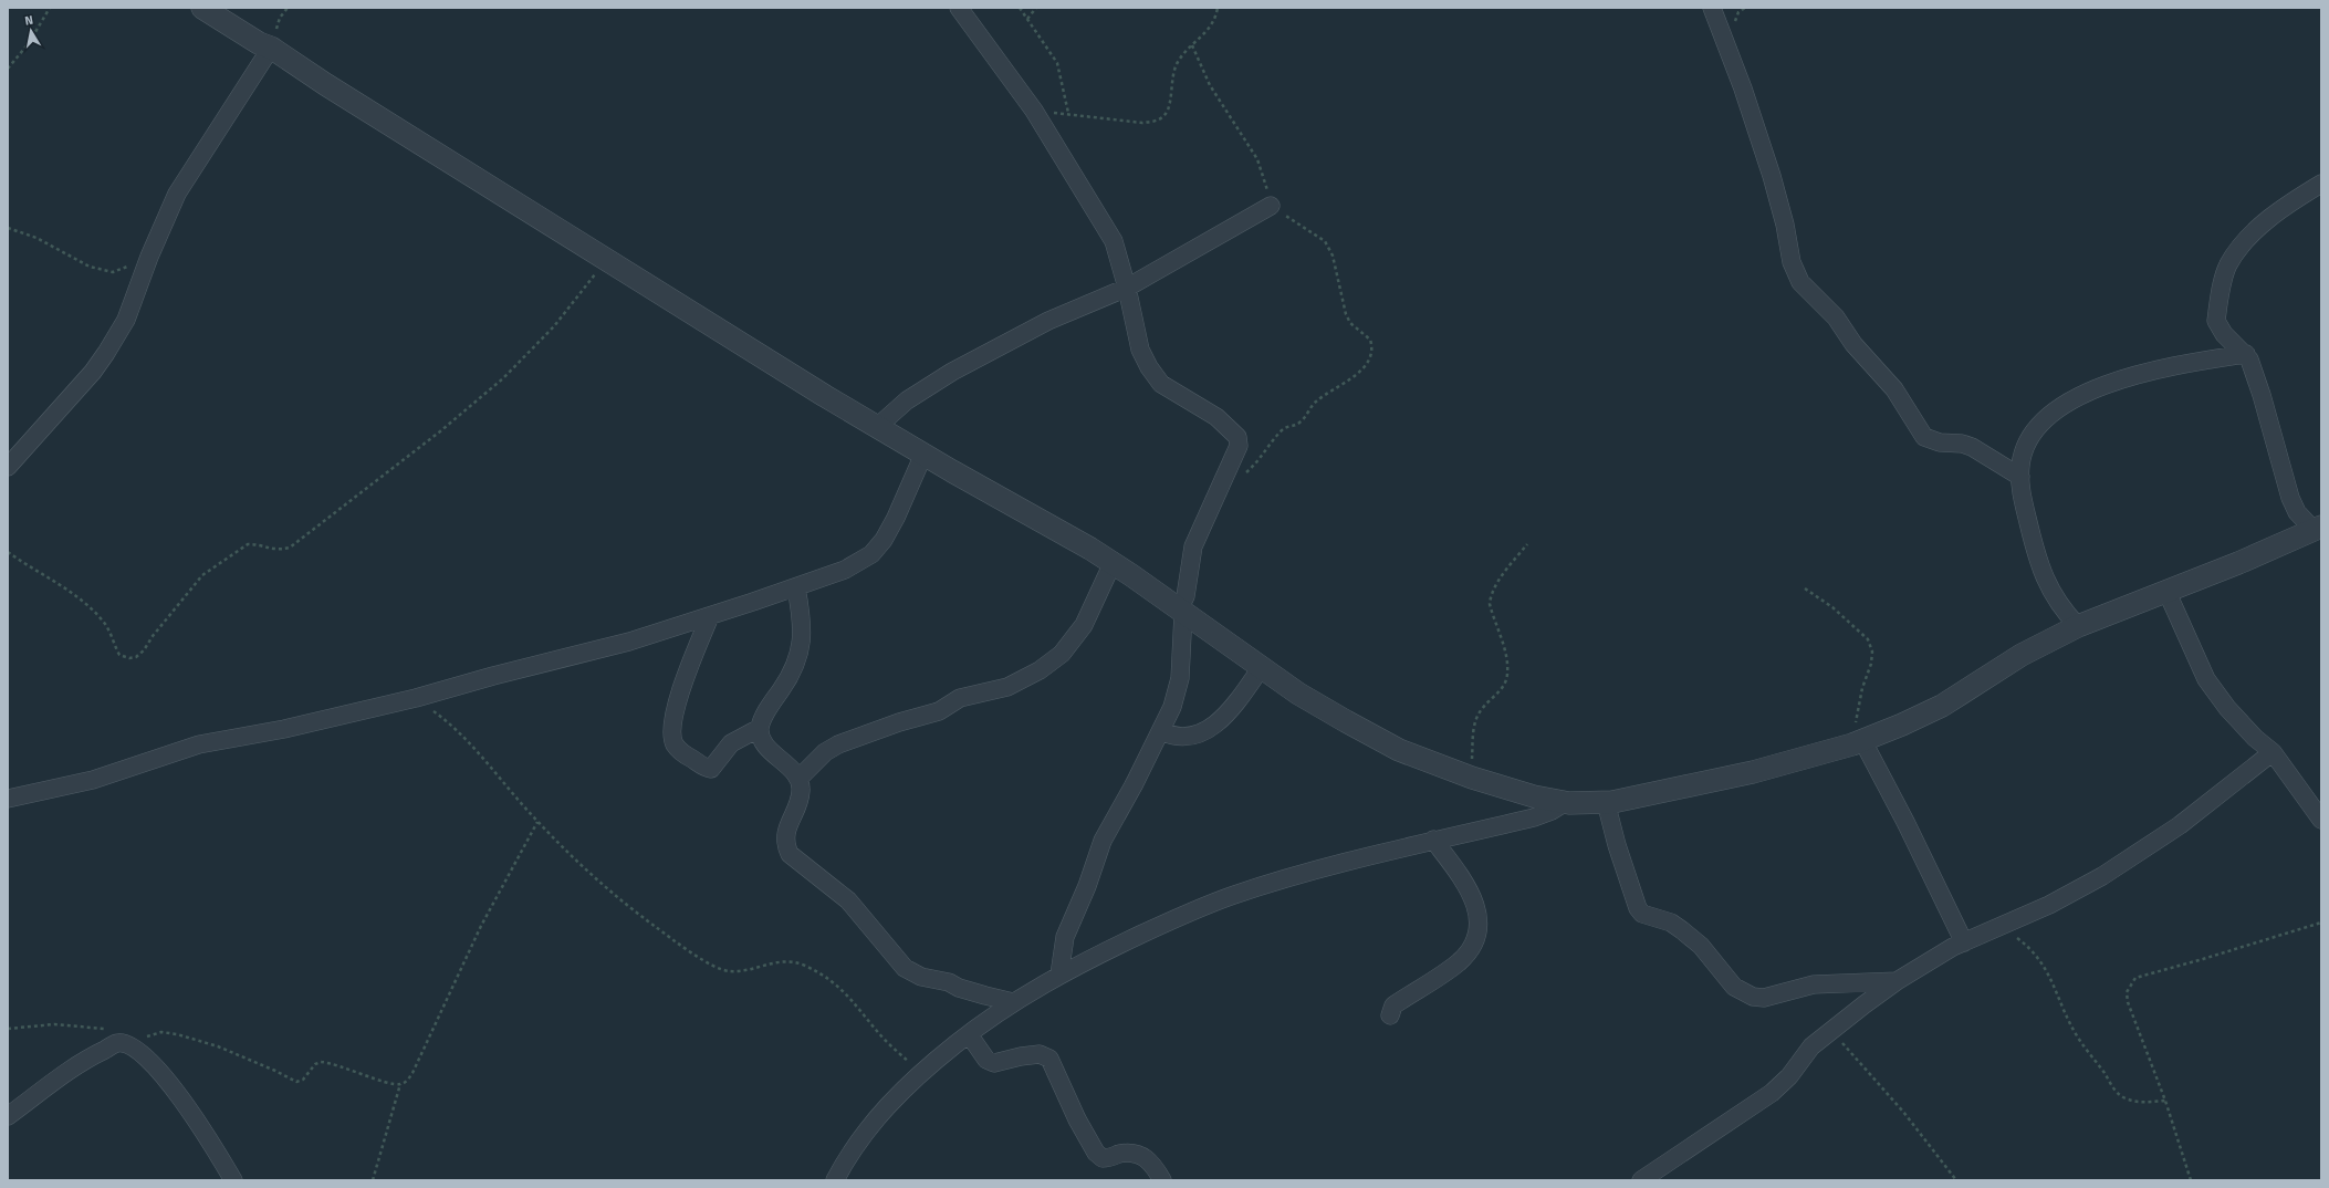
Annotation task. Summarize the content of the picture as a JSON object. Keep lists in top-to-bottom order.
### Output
{
  "north": "top"
}
